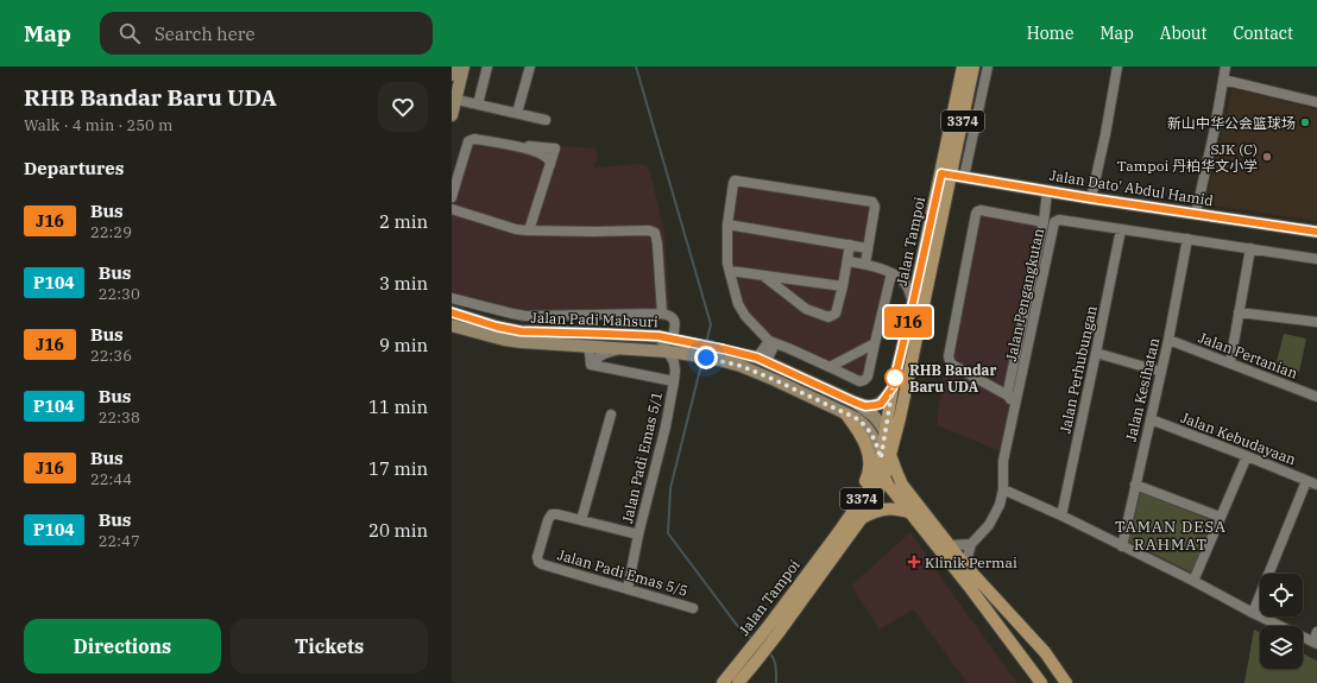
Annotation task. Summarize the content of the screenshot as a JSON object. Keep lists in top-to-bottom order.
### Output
{
  "streets": {
    "main road": [
      "3374",
      "Jalan Dato' Abdul Hamid",
      "Jalan Tampoi",
      "Jalan Padi Mahsuri"
    ],
    "street": [
      "Jalan Pengangkutan",
      "Jalan Pertanian",
      "Jalan Perhubungan",
      "Jalan Kesihatan",
      "Jalan Kebudayaan",
      "Jalan Padi Emas 5/1",
      "Jalan Padi Emas 5/5"
    ]
  },
  "crossings": [
    ["Jalan Dato' Abdul Hamid", "Jalan Tampoi"],
    ["Jalan Tampoi", "Jalan Padi Mahsuri"],
    ["Jalan Pengangkutan", "Jalan Perhubungan"],
    ["Jalan Pengangkutan", "Jalan Kesihatan"],
    ["Jalan Padi Mahsuri", "Jalan Padi Emas 5/1"],
    ["Jalan Pertanian", "Jalan Kesihatan"],
    ["Jalan Kesihatan", "Jalan Kebudayaan"],
    ["Jalan Padi Emas 5/1", "Jalan Padi Emas 5/5"]
  ],
  "districts": ["TAMAN DESA RAHMAT"],
  "places": {
    "other": ["新山中华公会篮球场", "SJK (C) Tampoi 丹柏华文小学", "RHB Bandar Baru UDA"],
    "health": ["Klinik Permai"]
  },
  "lines": ["bus line J16"],
  "page": {
    "header": "Map",
    "search": "Search here",
    "nav": [
      "Home",
      "Map",
      "About",
      "Contact"
    ],
    "heading": [
      ["RHB Bandar Baru UDA", "Walk · 4 min · 250 m"],
      "Departures"
    ],
    "on_map": "J16",
    "list": [
      {
        "mark": "J16",
        "name": "Bus",
        "note": "22:29",
        "value": "2 min"
      },
      {
        "mark": "P104",
        "name": "Bus",
        "note": "22:30",
        "value": "3 min"
      },
      {
        "mark": "J16",
        "name": "Bus",
        "note": "22:36",
        "value": "9 min"
      },
      {
        "mark": "P104",
        "name": "Bus",
        "note": "22:38",
        "value": "11 min"
      },
      {
        "mark": "J16",
        "name": "Bus",
        "note": "22:44",
        "value": "17 min"
      },
      {
        "mark": "P104",
        "name": "Bus",
        "note": "22:47",
        "value": "20 min"
      }
    ],
    "buttons": ["Directions", "Tickets"]
  }
}
